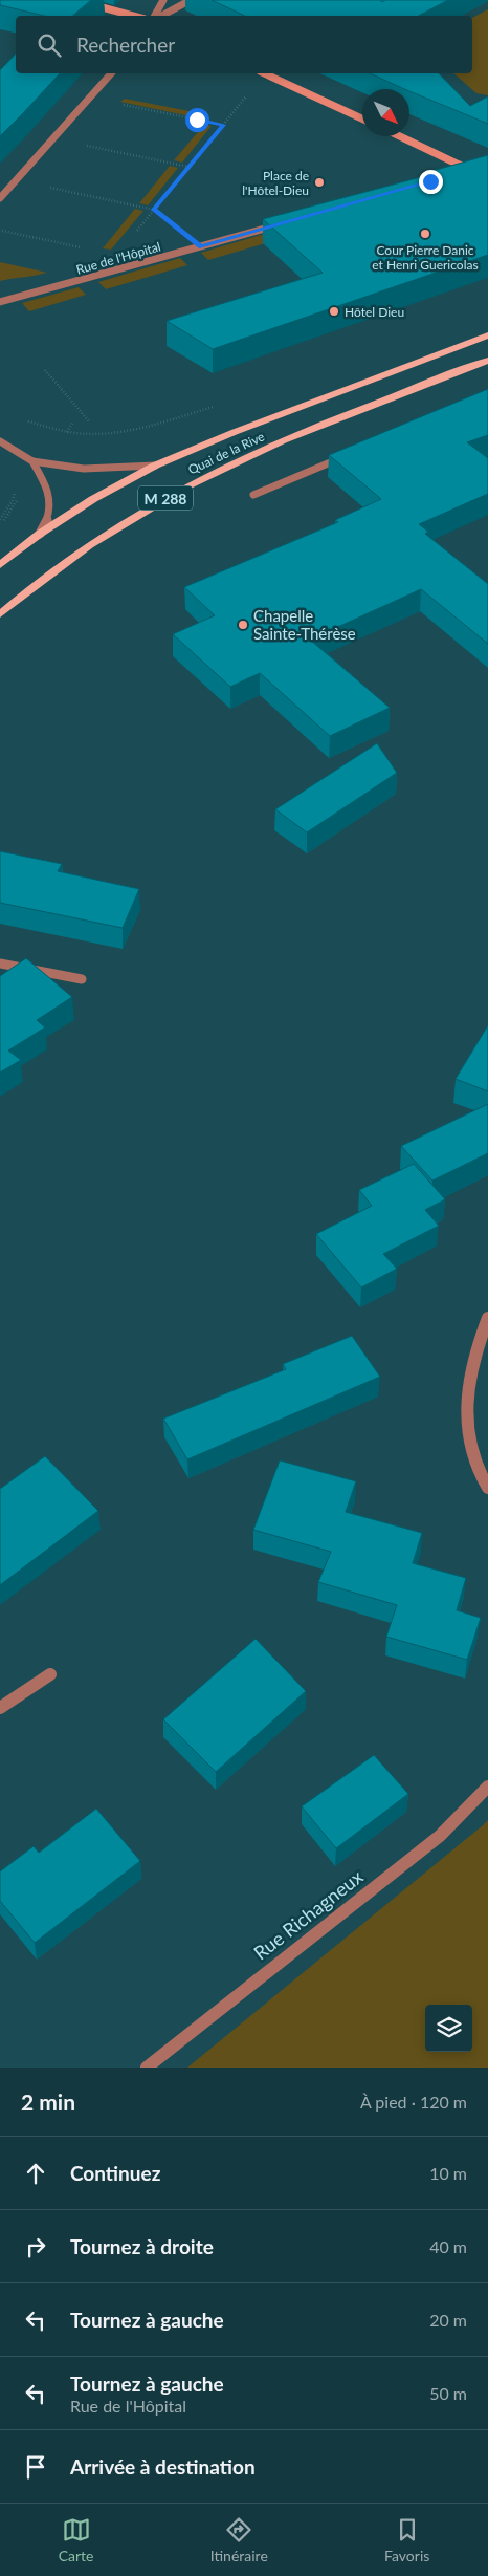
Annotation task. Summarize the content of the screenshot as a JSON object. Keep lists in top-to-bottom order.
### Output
{
  "streets": {
    "main road": ["Quai de la Rive", "M 288"],
    "street": ["Rue de l'Hôpital", "Rue Richagneux"]
  },
  "places": [
    "Place de l'Hôtel-Dieu",
    "Cour Pierre Danic et Henri Guericolas",
    "Hôtel Dieu",
    "Chapelle Sainte-Thérèse"
  ],
  "north": "bottom right",
  "page": {
    "search": "Rechercher",
    "heading": ["2 min", "À pied · 120 m"],
    "list": [
      ["Continuez", "10 m"],
      ["Tournez à droite", "40 m"],
      ["Tournez à gauche", "20 m"],
      ["Tournez à gauche", "Rue de l'Hôpital", "50 m"],
      "Arrivée à destination"
    ],
    "nav": ["Carte", "Itinéraire", "Favoris"]
  }
}
